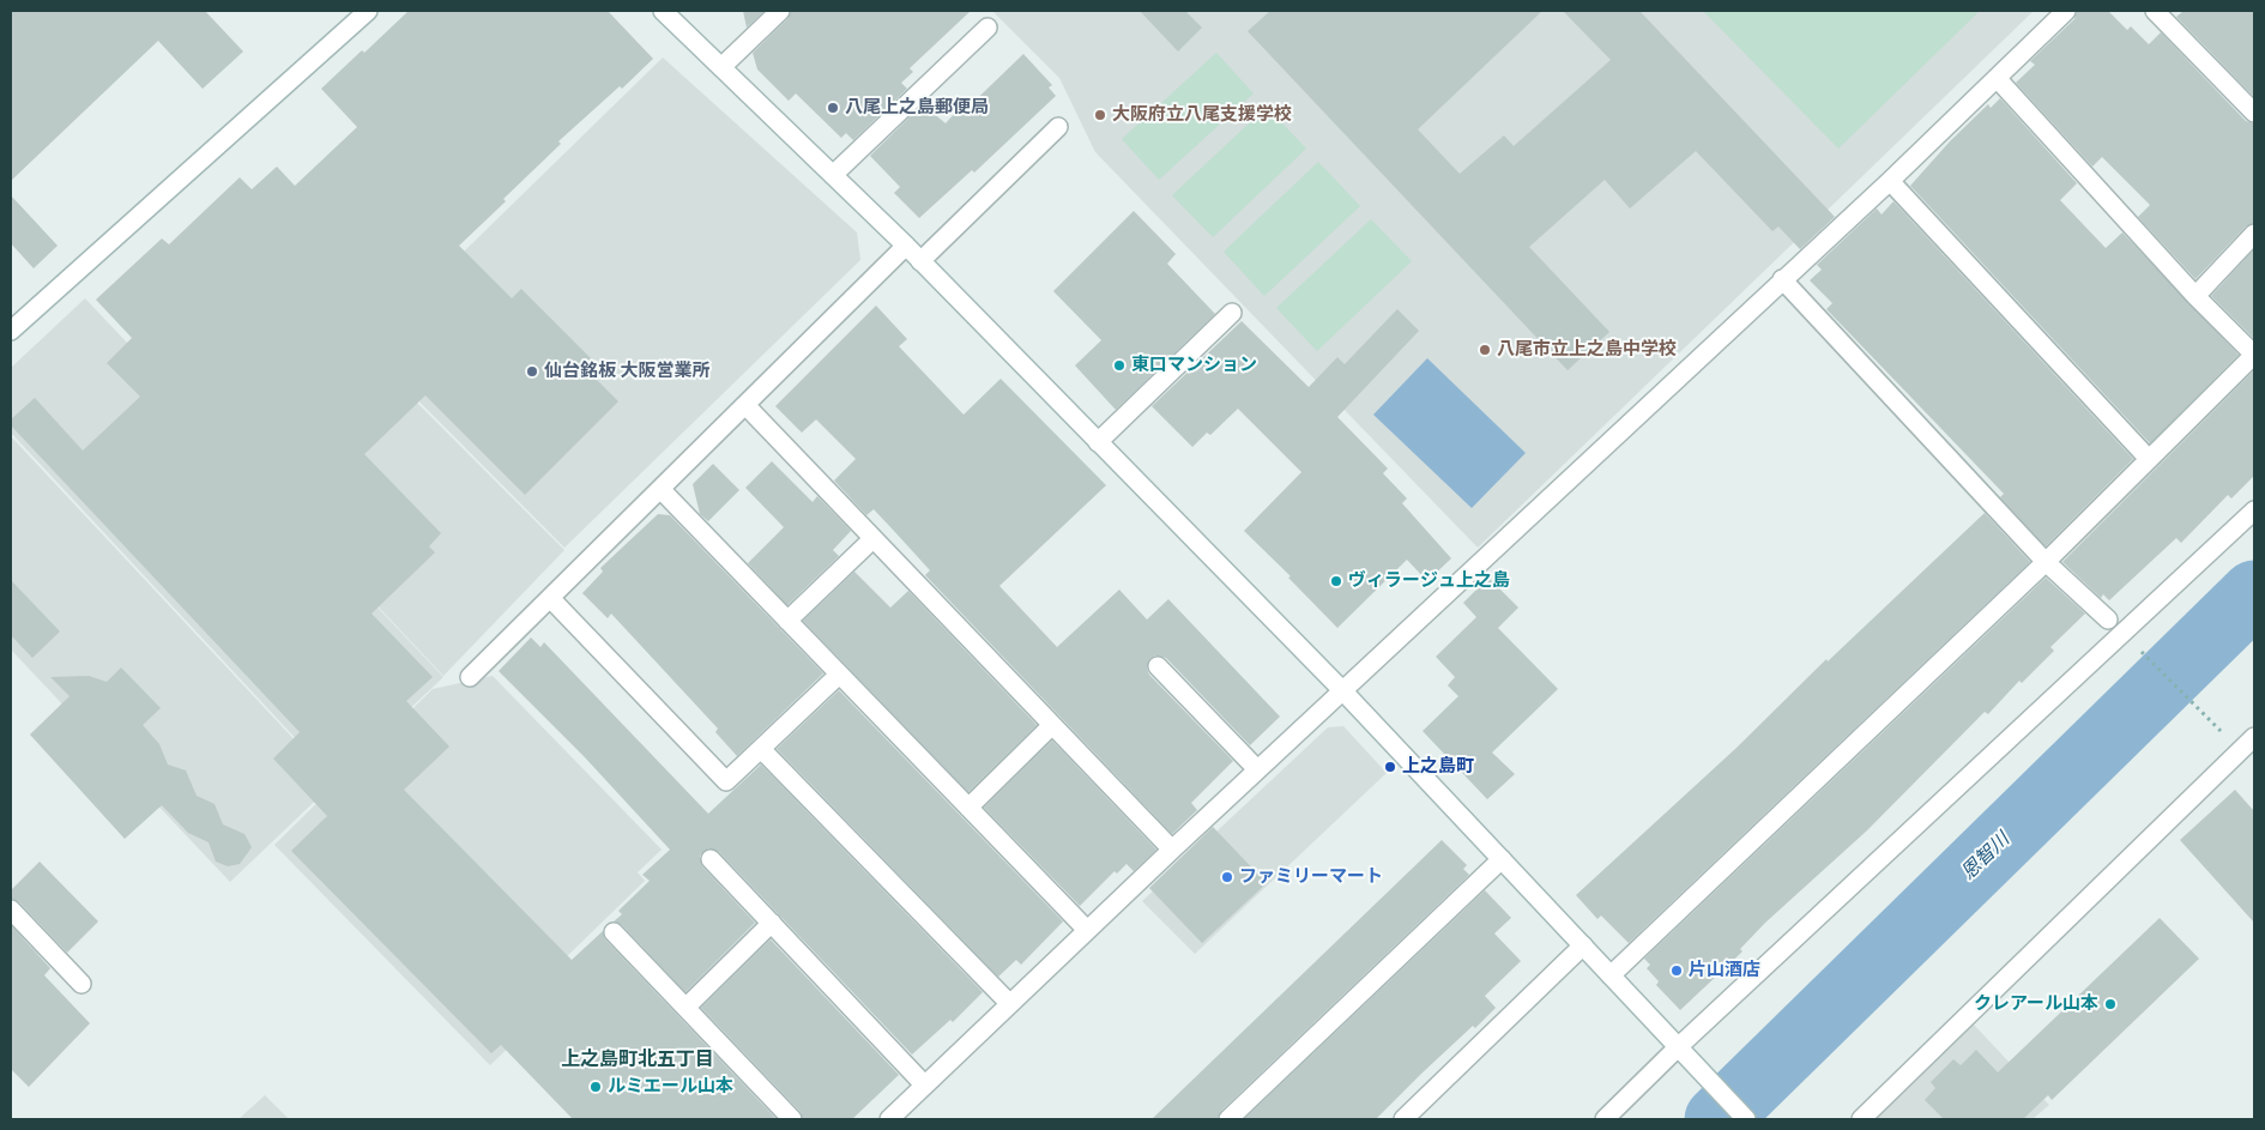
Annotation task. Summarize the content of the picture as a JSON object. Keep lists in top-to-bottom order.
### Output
{
  "districts": ["上之島町北五丁目"],
  "water": ["恩智川"],
  "places": [
    "八尾上之島郵便局",
    "大阪府立八尾支援学校",
    "八尾市立上之島中学校",
    "東口マンション",
    "仙台銘板 大阪営業所",
    "ヴィラージュ上之島",
    "上之島町",
    "ファミリーマート",
    "片山酒店",
    "クレアール山本",
    "ルミエール山本"
  ]
}
